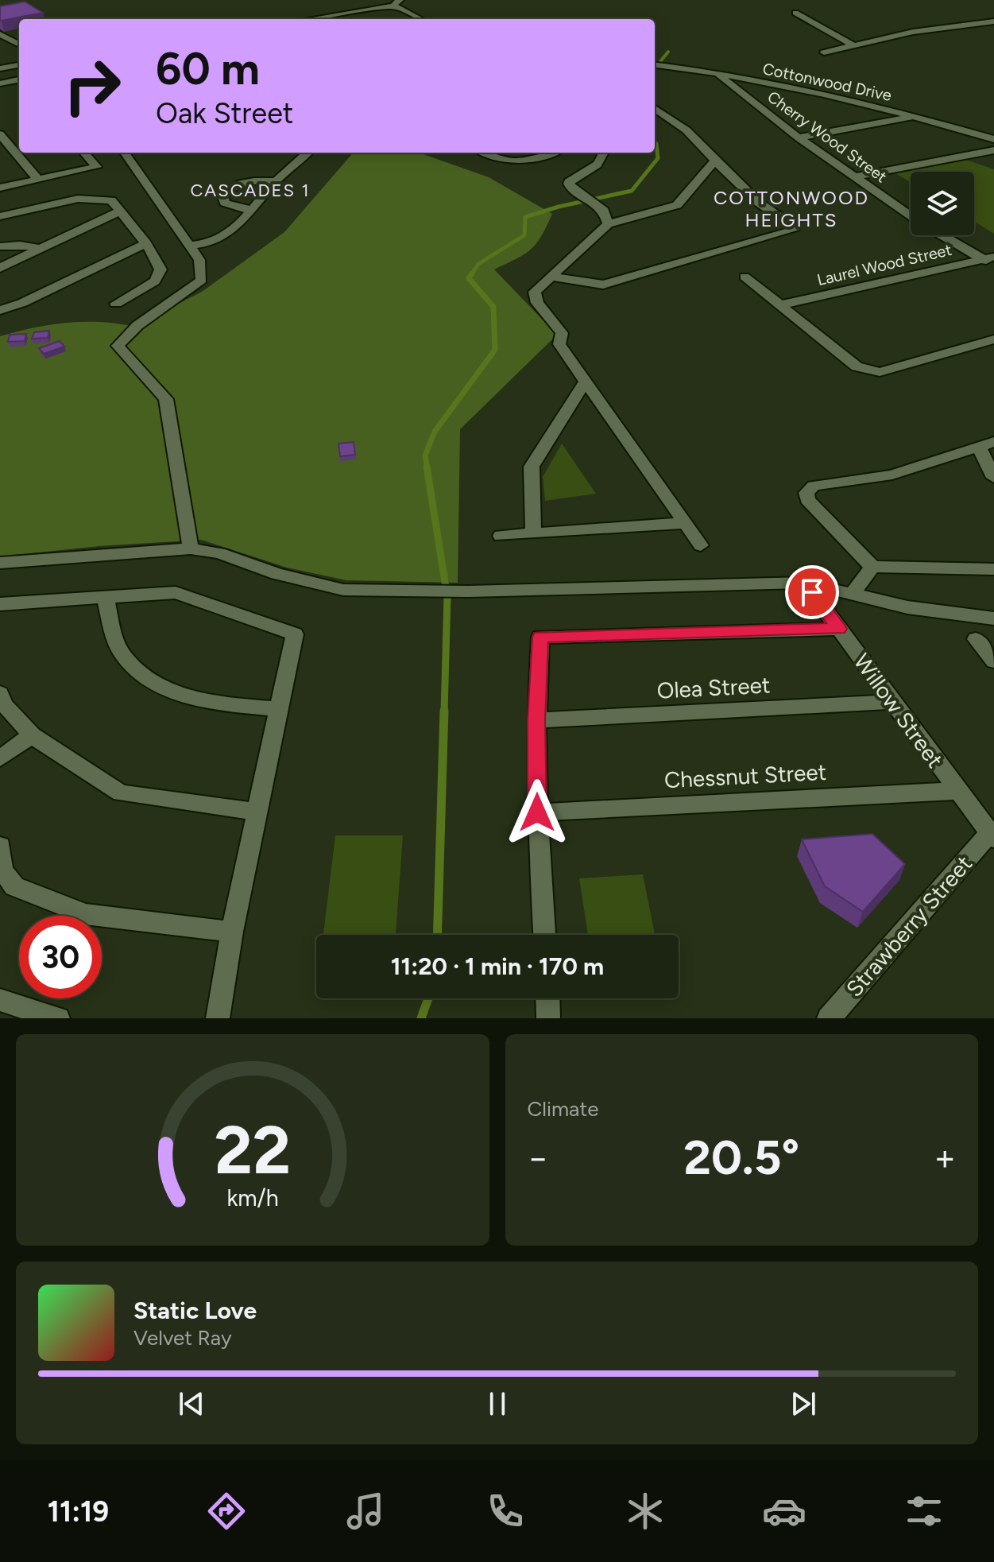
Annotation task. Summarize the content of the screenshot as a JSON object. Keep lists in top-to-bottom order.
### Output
{
  "streets": {
    "street": [
      "Cottonwood Drive",
      "Cherry Wood Street",
      "Laurel Wood Street",
      "Olea Street",
      "Willow Street",
      "Chessnut Street",
      "Strawberry Street"
    ]
  },
  "crossings": [
    ["Cottonwood Drive", "Cherry Wood Street"],
    ["Cherry Wood Street", "Laurel Wood Street"],
    ["Olea Street", "Willow Street"],
    ["Willow Street", "Chessnut Street"],
    ["Willow Street", "Strawberry Street"]
  ],
  "districts": ["CASCADES 1", "COTTONWOOD HEIGHTS"],
  "page": {
    "turn": ["60 m", "Oak Street"],
    "limit": "30",
    "trip": "11:20 · 1 min · 170 m",
    "tile": "Climate",
    "heat": ["−", "20.5°", "+"],
    "song": ["Static Love", "Velvet Ray"],
    "tabs": "11:19",
    "gauge": ["22", "km/h"]
  }
}
